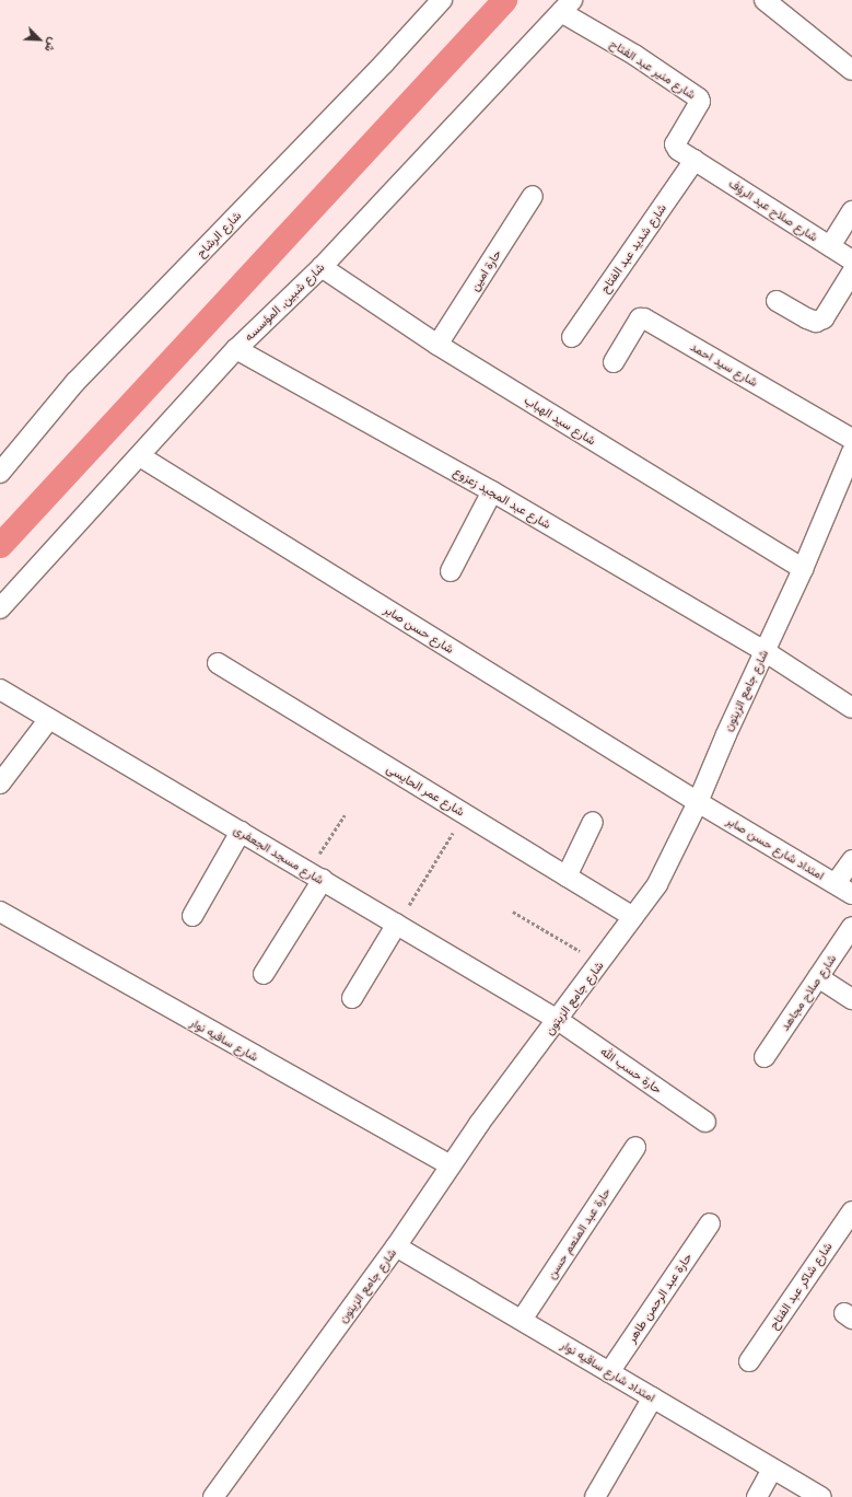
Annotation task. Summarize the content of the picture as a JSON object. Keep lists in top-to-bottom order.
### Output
{
  "streets": {
    "street": [
      "شارع منير عبد الفتاح",
      "شارع صلاح عبد الرؤف",
      "شارع الرشاح",
      "شارع شديد عبد الفتاح",
      "حارة امين",
      "شارع شبين, المؤسسه",
      "شارع سيد احمد",
      "شارع سيد الهباب",
      "شارع عبد المجيد زعزوع",
      "شارع حسن صابر",
      "شارع جامع الزيتون",
      "شارع عمر الحايسى",
      "امتداد شارع حسن صابر",
      "شارع مسجد الجعفرى",
      "شارع صلاح مجاهد",
      "شارع سافيه نوار",
      "حارة حسب الله",
      "حارة عبد المنعم حسن",
      "شارع شاكر عبد الفتاح",
      "حارة عبد الرحمن طاهر",
      "امتداد شارع ساقيه نوار"
    ]
  },
  "crossings": [
    ["شارع منير عبد الفتاح", "شارع صلاح عبد الرؤف"],
    ["شارع منير عبد الفتاح", "شارع شديد عبد الفتاح"],
    ["شارع منير عبد الفتاح", "شارع شبين, المؤسسه"],
    ["شارع صلاح عبد الرؤف", "شارع شديد عبد الفتاح"],
    ["حارة امين", "شارع سيد الهباب"],
    ["شارع شبين, المؤسسه", "شارع سيد الهباب"],
    ["شارع شبين, المؤسسه", "شارع عبد المجيد زعزوع"],
    ["شارع شبين, المؤسسه", "شارع حسن صابر"],
    ["شارع سيد الهباب", "شارع جامع الزيتون"],
    ["شارع عبد المجيد زعزوع", "شارع جامع الزيتون"],
    ["شارع حسن صابر", "شارع جامع الزيتون"],
    ["شارع حسن صابر", "امتداد شارع حسن صابر"],
    ["شارع جامع الزيتون", "شارع عمر الحايسى"],
    ["شارع جامع الزيتون", "امتداد شارع حسن صابر"],
    ["شارع جامع الزيتون", "شارع مسجد الجعفرى"],
    ["شارع جامع الزيتون", "شارع سافيه نوار"],
    ["شارع جامع الزيتون", "حارة حسب الله"],
    ["شارع جامع الزيتون", "امتداد شارع ساقيه نوار"],
    ["شارع مسجد الجعفرى", "حارة حسب الله"],
    ["حارة عبد المنعم حسن", "امتداد شارع ساقيه نوار"],
    ["حارة عبد الرحمن طاهر", "امتداد شارع ساقيه نوار"]
  ],
  "north": "bottom right"
}
